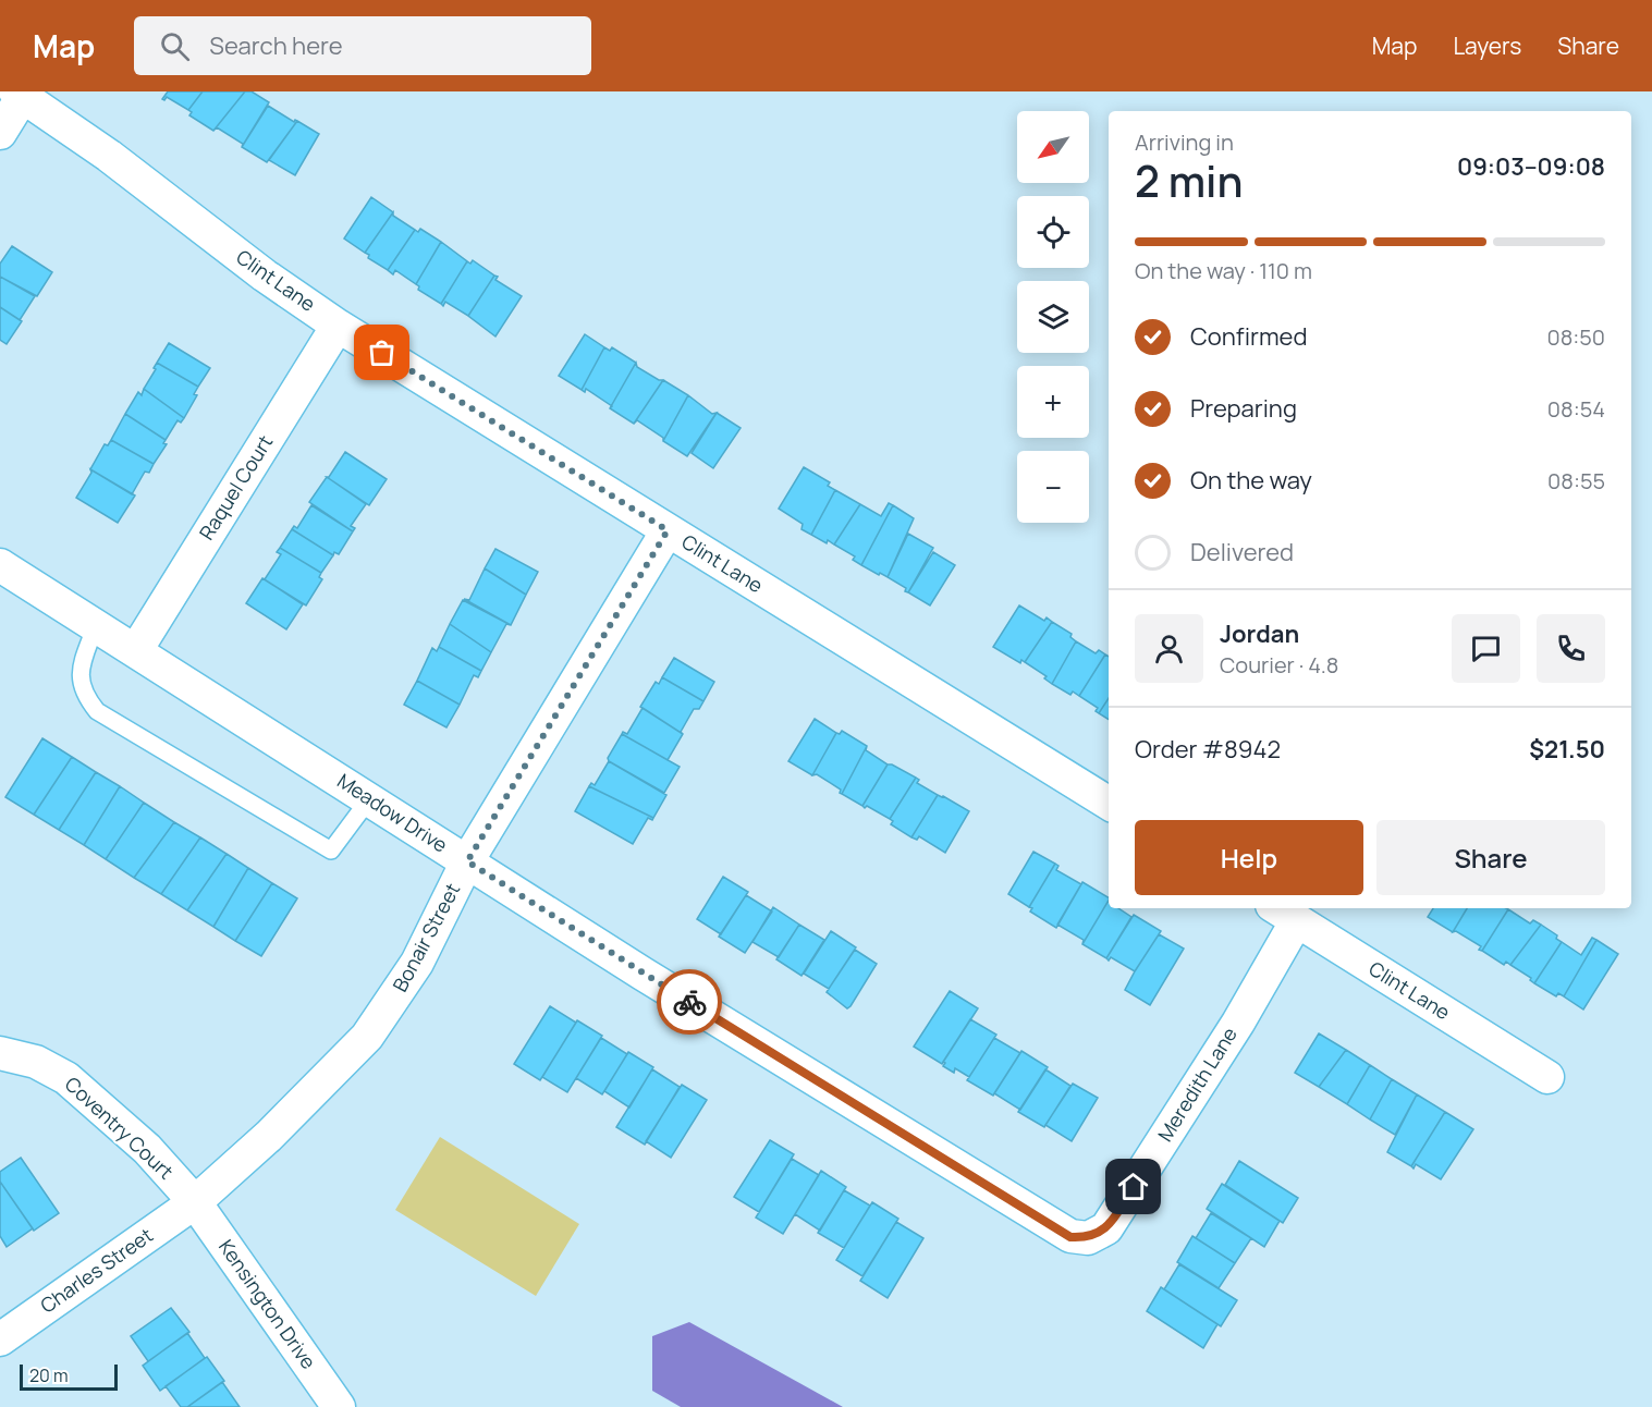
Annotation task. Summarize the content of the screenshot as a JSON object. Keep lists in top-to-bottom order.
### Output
{
  "streets": {
    "street": [
      "Clint Lane",
      "Raquel Court",
      "Meadow Drive",
      "Bonair Street",
      "Meredith Lane",
      "Coventry Court",
      "Charles Street",
      "Kensington Drive"
    ]
  },
  "crossings": [
    ["Clint Lane", "Raquel Court"],
    ["Clint Lane", "Bonair Street"],
    ["Clint Lane", "Meredith Lane"],
    ["Raquel Court", "Meadow Drive"],
    ["Meadow Drive", "Bonair Street"],
    ["Meadow Drive", "Meredith Lane"],
    ["Bonair Street", "Coventry Court"],
    ["Bonair Street", "Charles Street"],
    ["Bonair Street", "Kensington Drive"],
    ["Coventry Court", "Charles Street"],
    ["Coventry Court", "Kensington Drive"],
    ["Charles Street", "Kensington Drive"]
  ],
  "scale_bar": "20 m",
  "north": "bottom left",
  "page": {
    "header": "Map",
    "search": "Search here",
    "nav": ["Map", "Layers", "Share"],
    "map_buttons": ["+", "−"],
    "heading": ["2 min", "Arriving in", "09:03–09:08"],
    "panel": [
      "Jordan",
      "Courier · 4.8",
      "Order #8942",
      "$21.50"
    ],
    "bar": "On the way · 110 m",
    "list": [
      ["Confirmed", "08:50"],
      ["Preparing", "08:54"],
      ["On the way", "08:55"],
      "Delivered"
    ],
    "buttons": ["Help", "Share"],
    "scale": "20 m"
  }
}
